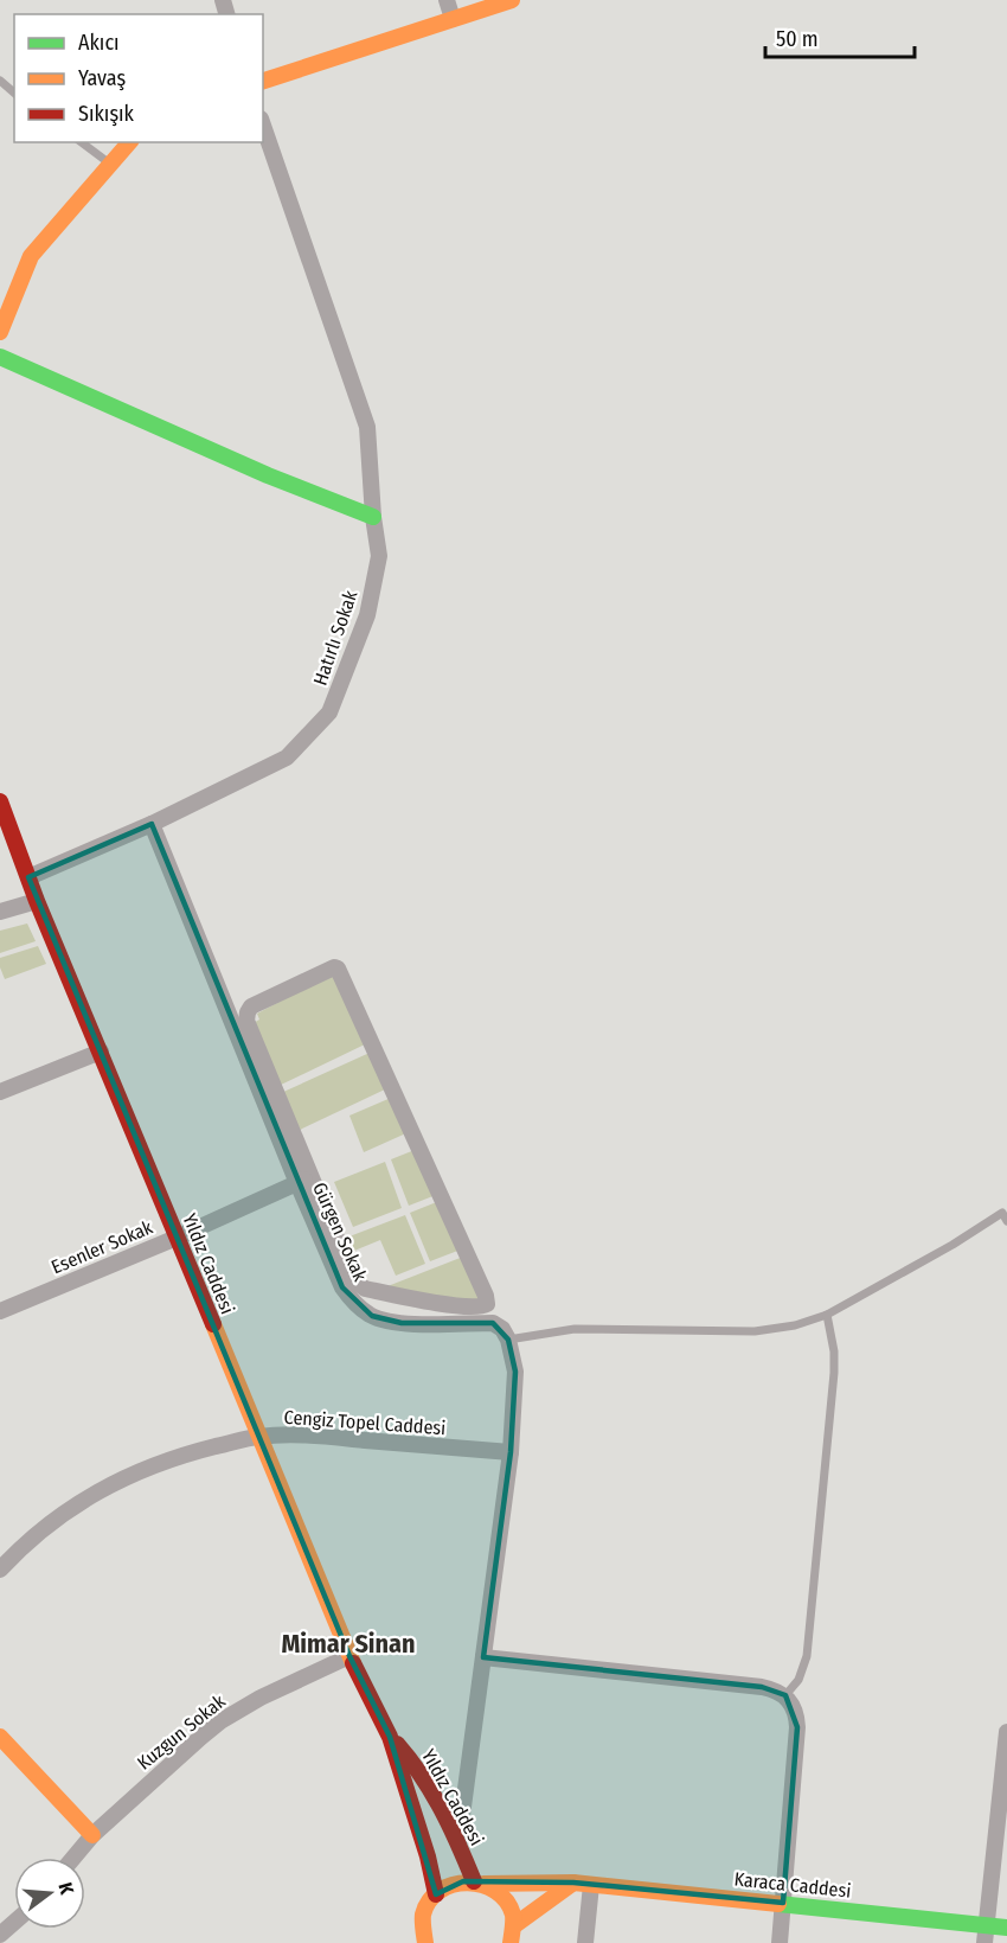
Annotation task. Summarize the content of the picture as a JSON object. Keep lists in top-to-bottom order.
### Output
{
  "streets": {
    "street": [
      "Hatırlı Sokak",
      "Gürgen Sokak",
      "Esenler Sokak",
      "Yıldız Caddesi",
      "Cengiz Topel Caddesi",
      "Kuzgun Sokak",
      "Karaca Caddesi"
    ]
  },
  "crossings": [
    ["Hatırlı Sokak", "Gürgen Sokak"],
    ["Hatırlı Sokak", "Yıldız Caddesi"],
    ["Gürgen Sokak", "Esenler Sokak"],
    ["Esenler Sokak", "Yıldız Caddesi"],
    ["Yıldız Caddesi", "Cengiz Topel Caddesi"],
    ["Yıldız Caddesi", "Kuzgun Sokak"],
    ["Yıldız Caddesi", "Karaca Caddesi"]
  ],
  "districts": ["Mimar Sinan"],
  "legend": ["Akıcı", "Yavaş", "Sıkışık"],
  "scale_bar": "50 m",
  "north": "right"
}
